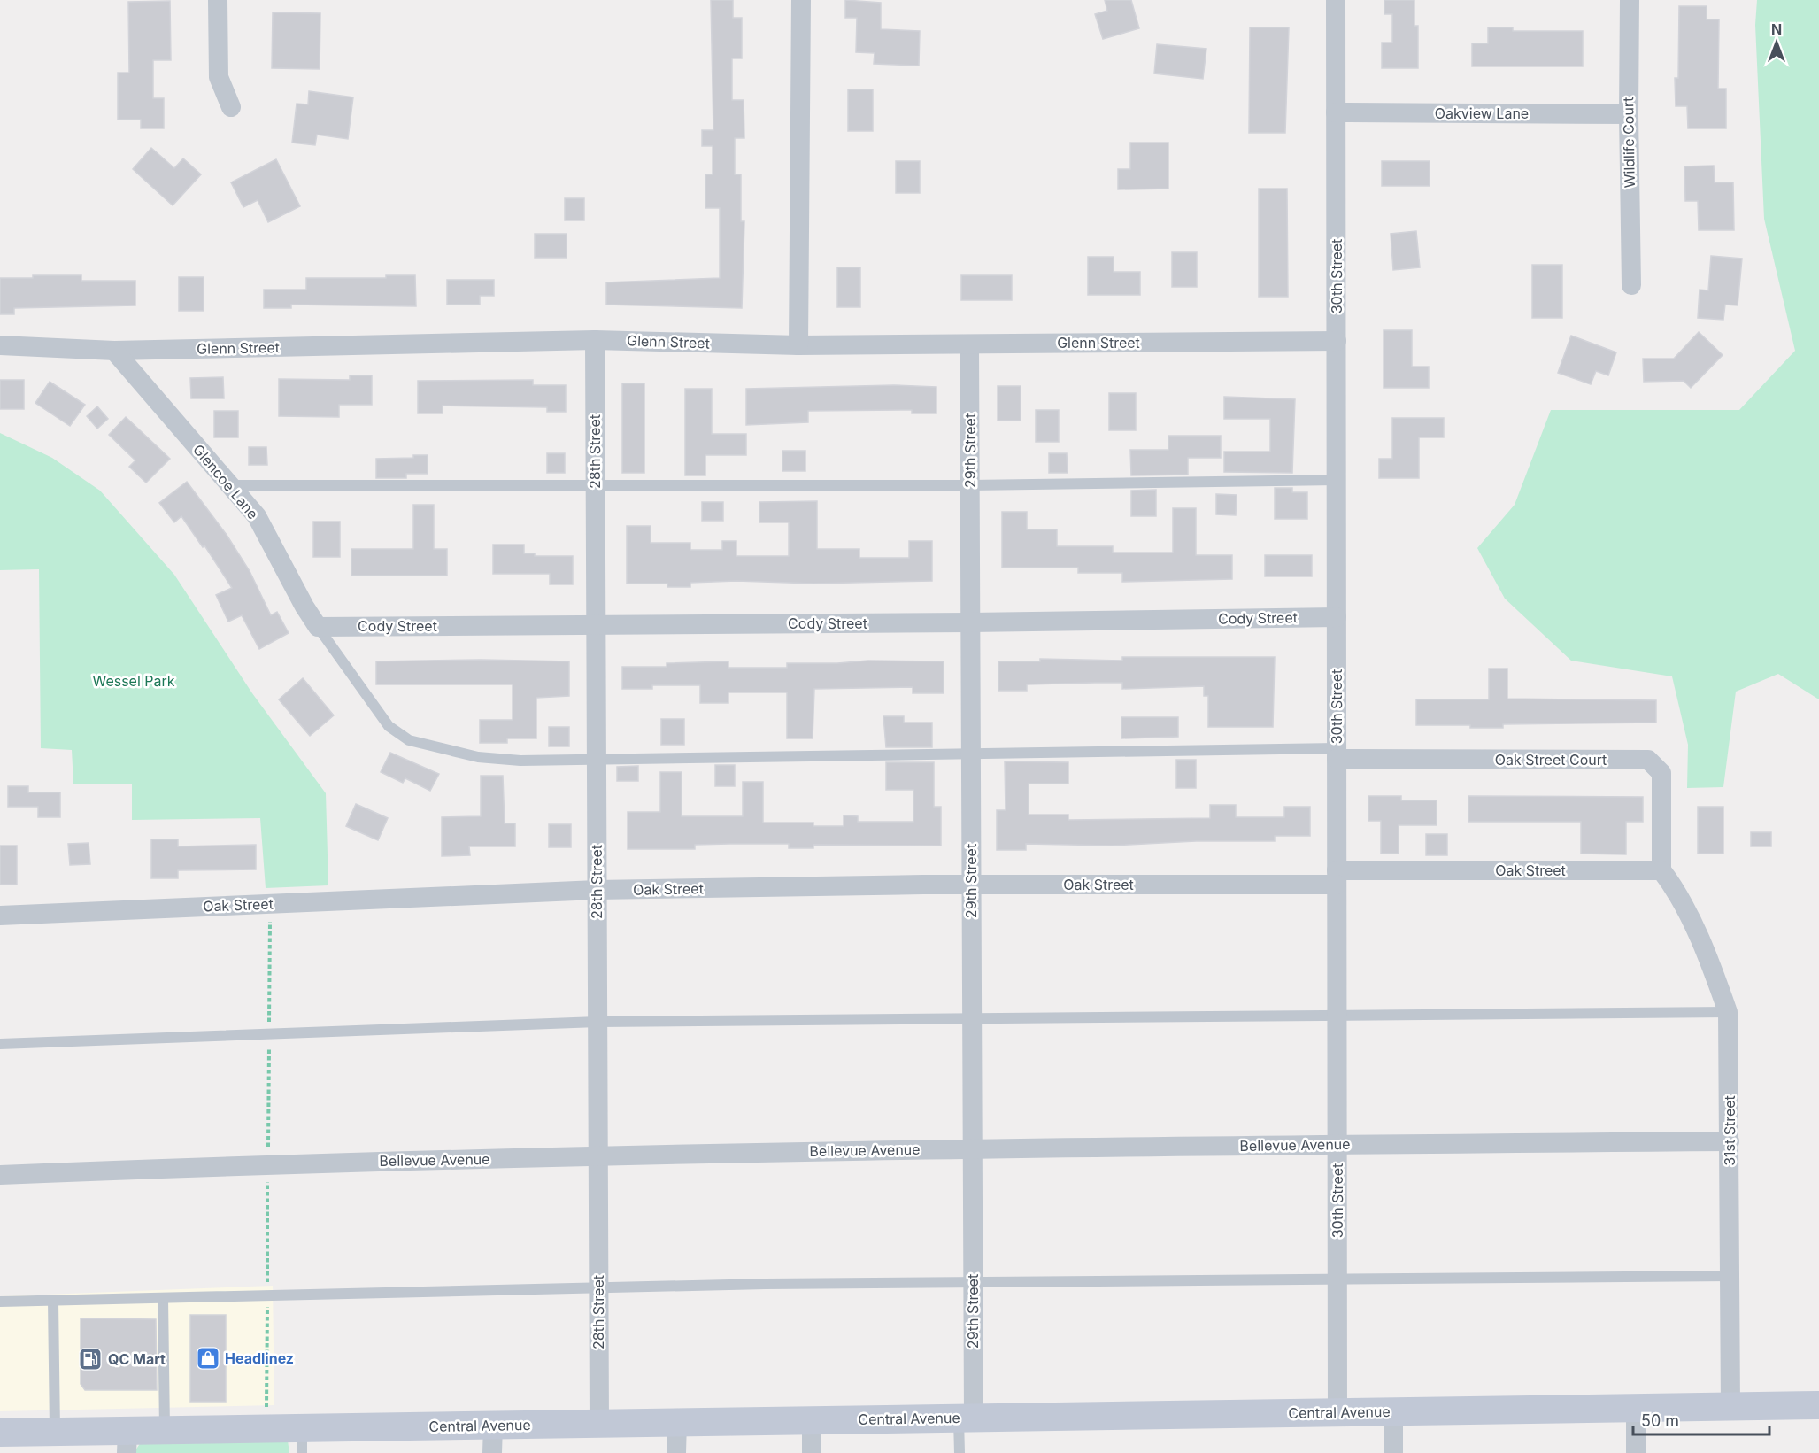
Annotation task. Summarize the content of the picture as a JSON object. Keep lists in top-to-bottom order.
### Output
{
  "streets": {
    "street": [
      "Oakview Lane",
      "Wildlife Court",
      "30th Street",
      "Glenn Street",
      "29th Street",
      "28th Street",
      "Glencoe Lane",
      "Cody Street",
      "Oak Street Court",
      "Oak Street",
      "31st Street",
      "Bellevue Avenue",
      "Central Avenue"
    ]
  },
  "crossings": [
    ["Oakview Lane", "Wildlife Court"],
    ["Oakview Lane", "30th Street"],
    ["30th Street", "Glenn Street"],
    ["30th Street", "Cody Street"],
    ["30th Street", "Oak Street Court"],
    ["30th Street", "Oak Street"],
    ["30th Street", "Bellevue Avenue"],
    ["30th Street", "Central Avenue"],
    ["Glenn Street", "29th Street"],
    ["Glenn Street", "28th Street"],
    ["Glenn Street", "Glencoe Lane"],
    ["29th Street", "Cody Street"],
    ["29th Street", "Oak Street"],
    ["29th Street", "Bellevue Avenue"],
    ["29th Street", "Central Avenue"],
    ["28th Street", "Cody Street"],
    ["28th Street", "Oak Street"],
    ["28th Street", "Bellevue Avenue"],
    ["28th Street", "Central Avenue"],
    ["Glencoe Lane", "Cody Street"],
    ["Oak Street Court", "Oak Street"],
    ["Oak Street Court", "31st Street"],
    ["Oak Street", "31st Street"],
    ["31st Street", "Bellevue Avenue"],
    ["31st Street", "Central Avenue"]
  ],
  "parks": ["Wessel Park"],
  "places": {
    "shop": ["Headlinez"],
    "fuel station": ["QC Mart"]
  },
  "scale_bar": "50 m",
  "north": "top"
}
